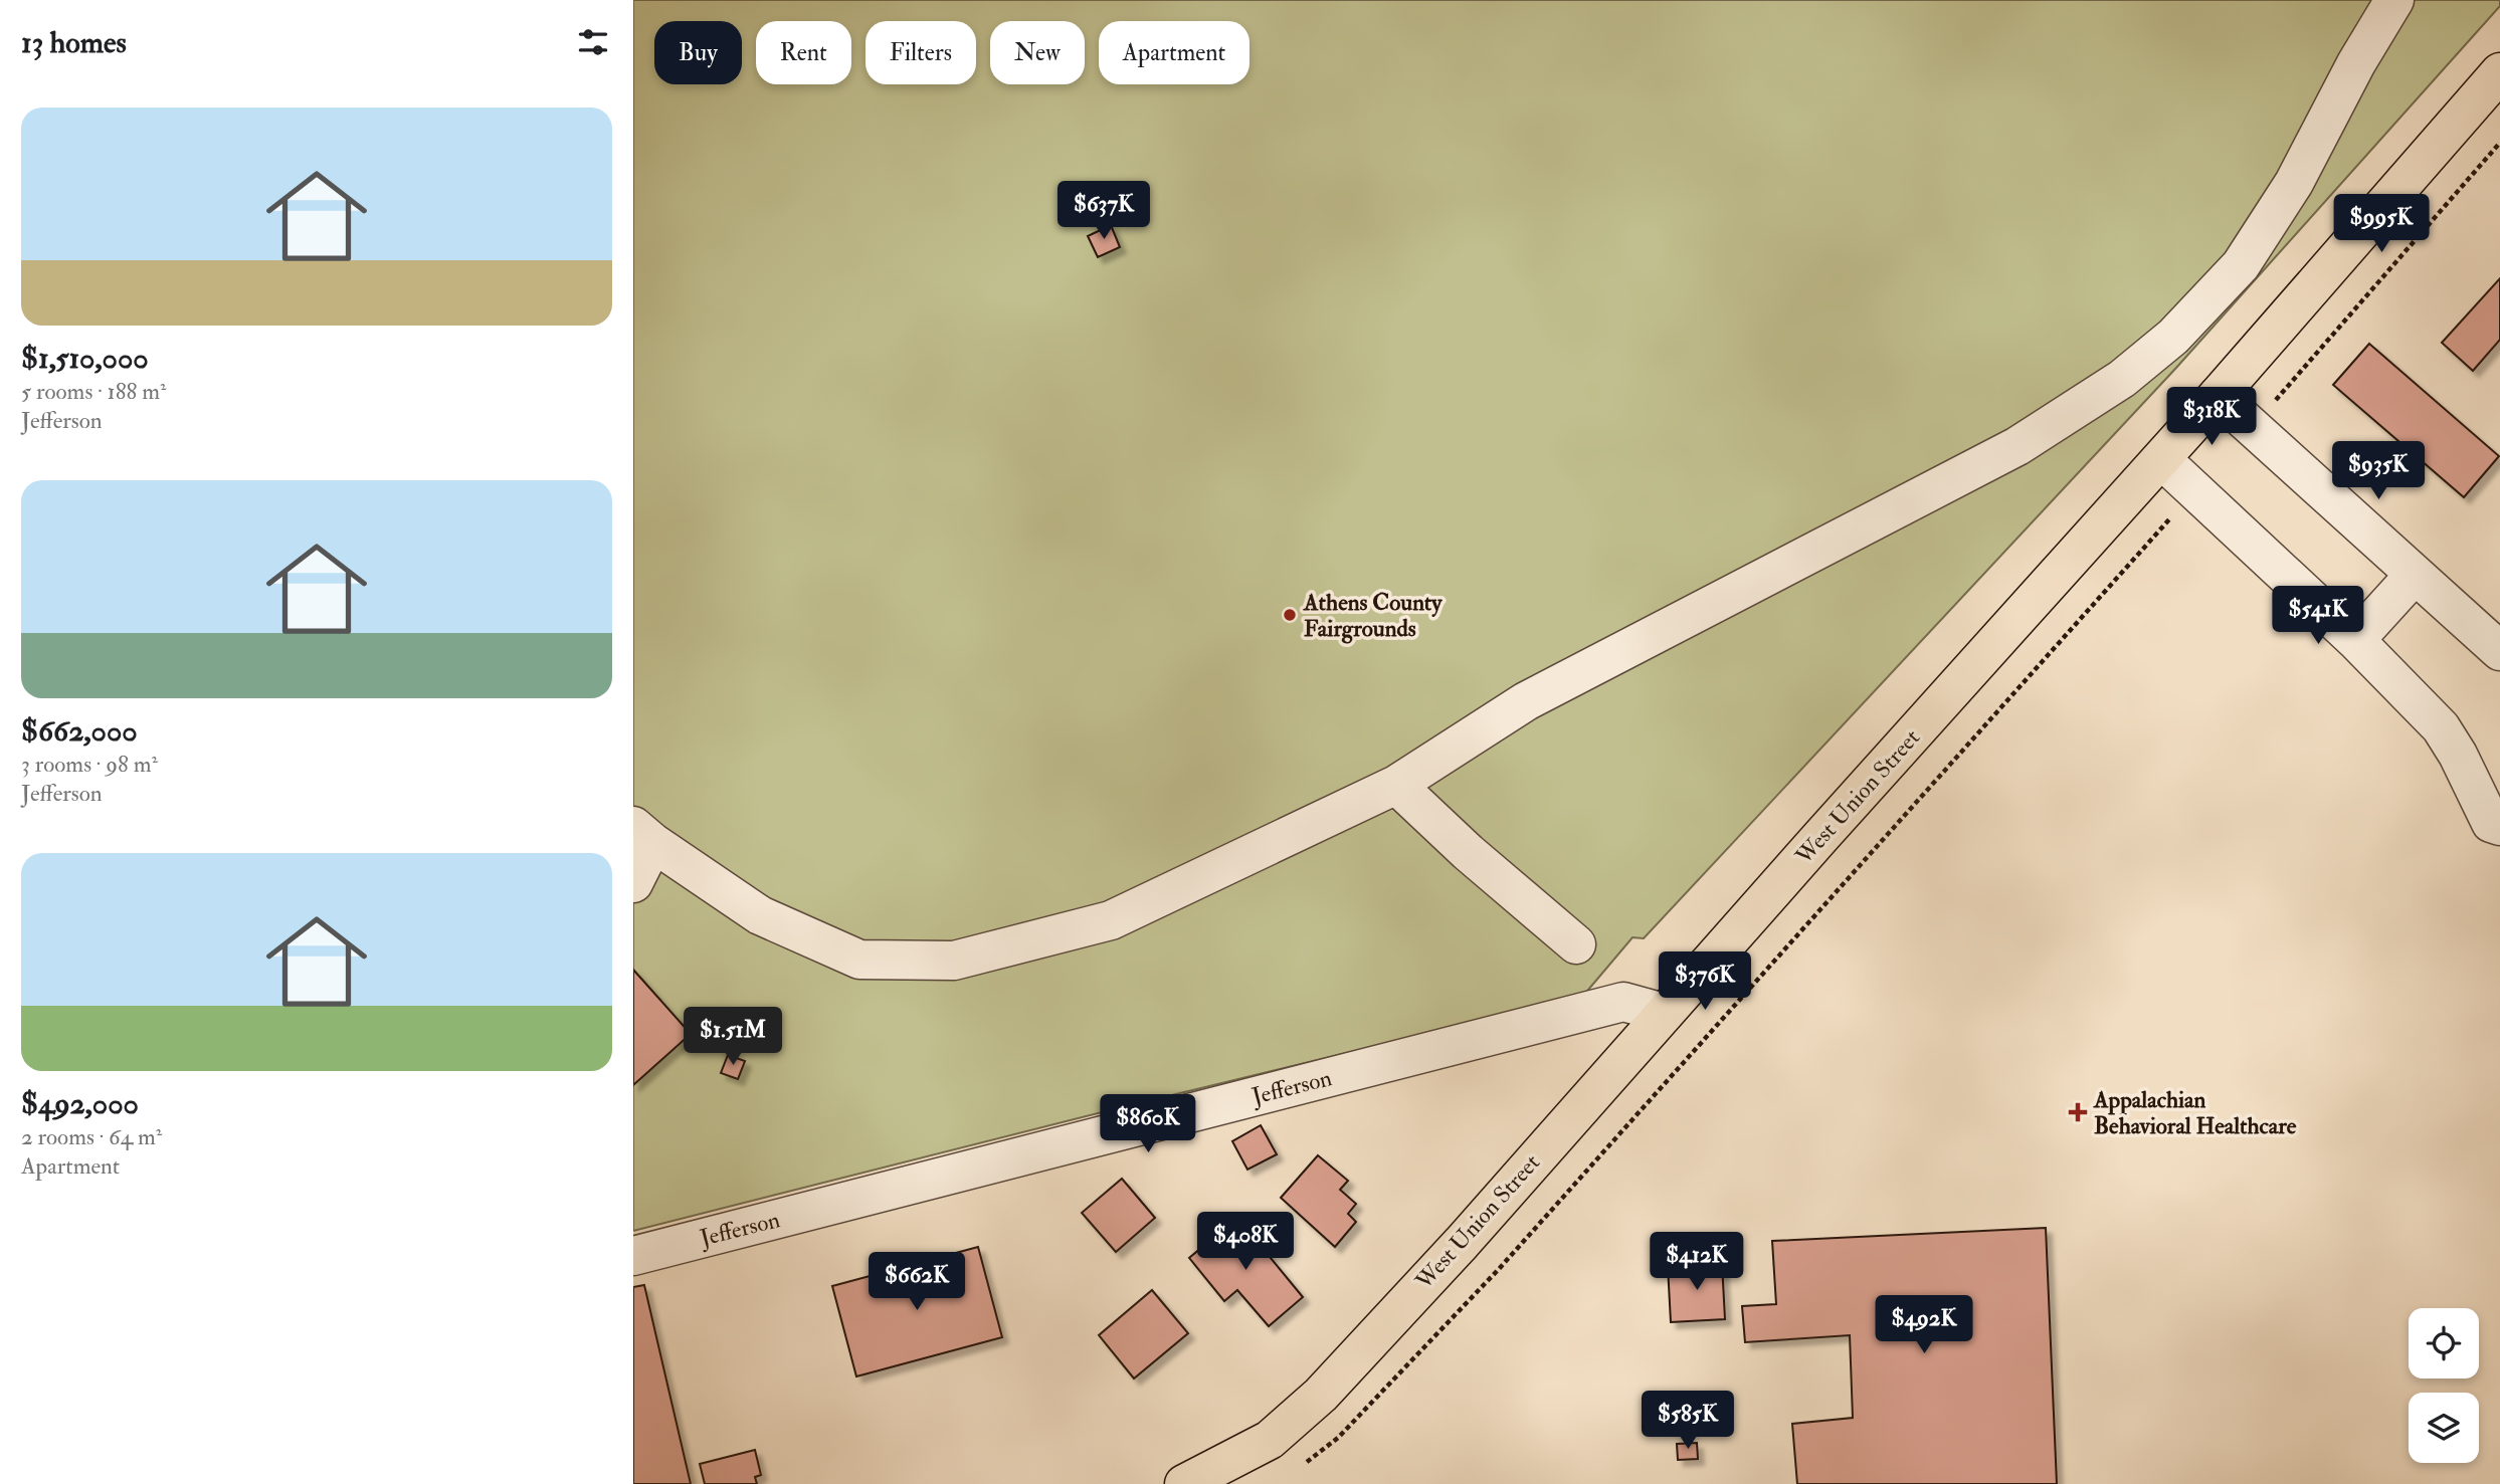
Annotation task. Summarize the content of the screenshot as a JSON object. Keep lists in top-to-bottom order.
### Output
{
  "streets": {
    "main road": ["West Union Street"],
    "street": ["Jefferson"]
  },
  "crossings": [
    ["West Union Street", "Jefferson"]
  ],
  "places": {
    "other": ["Athens County Fairgrounds"],
    "health": ["Appalachian Behavioral Healthcare"]
  },
  "page": {
    "heading": "13 homes",
    "chip": [
      "Buy",
      "Rent",
      "Filters",
      "New",
      "Apartment"
    ],
    "list": [
      {
        "name": "$1,510,000",
        "note": "5 rooms · 188 m² · Jefferson"
      },
      {
        "name": "$662,000",
        "note": "3 rooms · 98 m² · Jefferson"
      },
      {
        "name": "$492,000",
        "note": "2 rooms · 64 m² · Apartment"
      }
    ],
    "price": [
      "$637K",
      "$995K",
      "$318K",
      "$935K",
      "$541K",
      "$376K",
      "$1.51M",
      "$860K",
      "$408K",
      "$412K",
      "$662K",
      "$492K",
      "$585K"
    ]
  }
}
